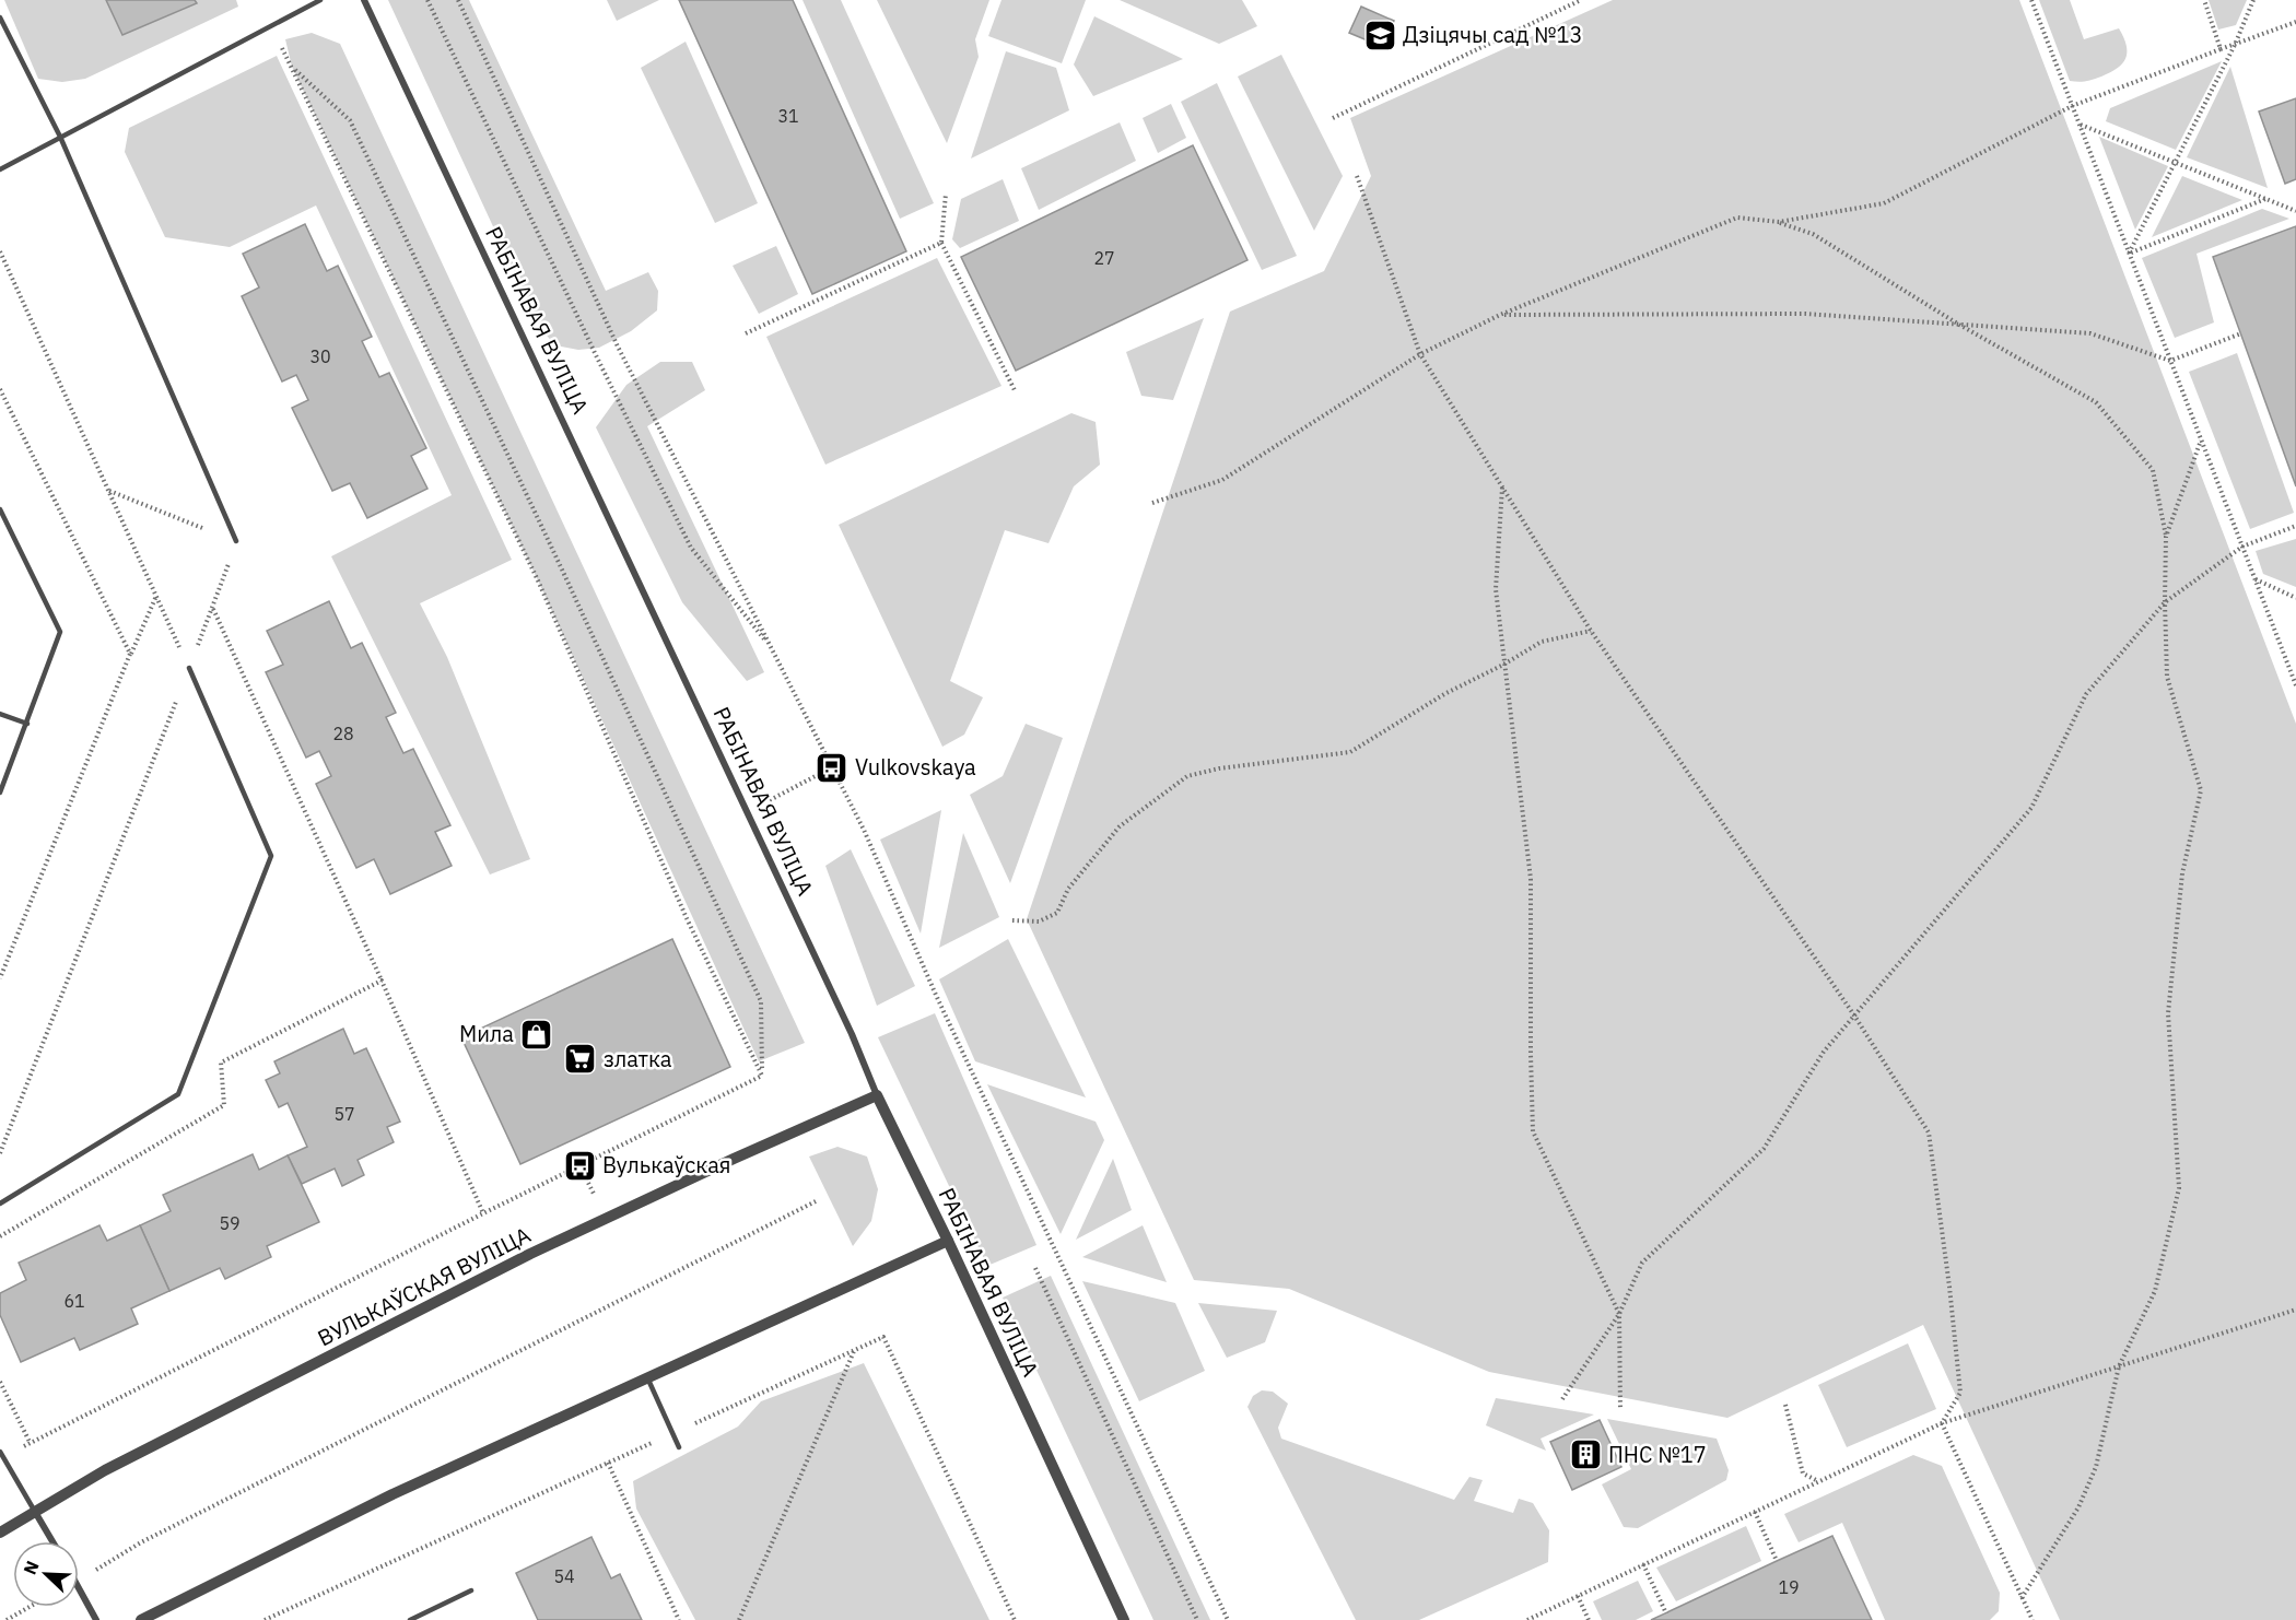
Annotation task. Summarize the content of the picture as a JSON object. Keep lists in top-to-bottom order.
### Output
{
  "streets": {
    "street": ["РАБІНАВАЯ ВУЛІЦА", "ВУЛЬКАЎСКАЯ ВУЛІЦА"]
  },
  "crossings": [
    ["РАБІНАВАЯ ВУЛІЦА", "ВУЛЬКАЎСКАЯ ВУЛІЦА"]
  ],
  "places": {
    "school or university": ["Дзіцячы сад №13"],
    "bus stop": ["Vulkovskaya", "Вулькаўская"],
    "shop": ["Мила"],
    "supermarket": ["златка"],
    "building": ["ПНС №17"]
  },
  "house_numbers": [
    "31",
    "27",
    "30",
    "28",
    "57",
    "59",
    "61",
    "54",
    "19"
  ],
  "north": "top left"
}
